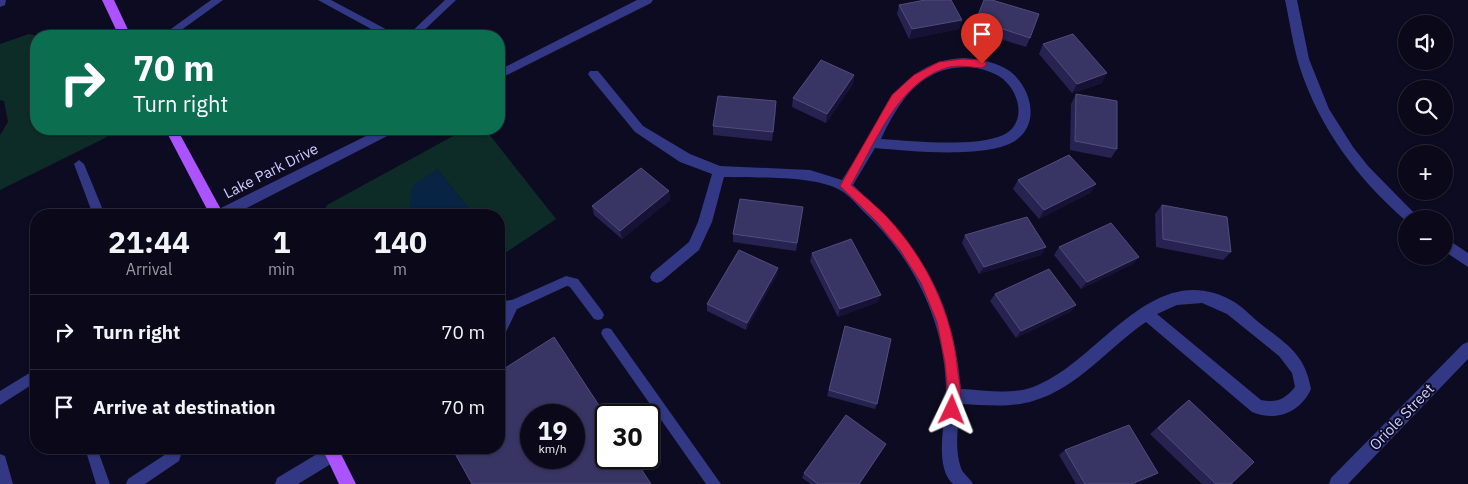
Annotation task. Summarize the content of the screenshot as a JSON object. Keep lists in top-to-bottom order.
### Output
{
  "streets": {
    "street": ["Lake Park Drive", "Oriole Street"]
  },
  "page": {
    "map_buttons": ["+", "−"],
    "turn": ["70 m", "Turn right"],
    "eta": [
      "21:44",
      "Arrival",
      "1",
      "min",
      "140",
      "m"
    ],
    "list": [
      {
        "name": "Turn right",
        "value": "70 m"
      },
      {
        "name": "Arrive at destination",
        "value": "70 m"
      }
    ],
    "speed": "19 km/h",
    "limit": "30"
  }
}
